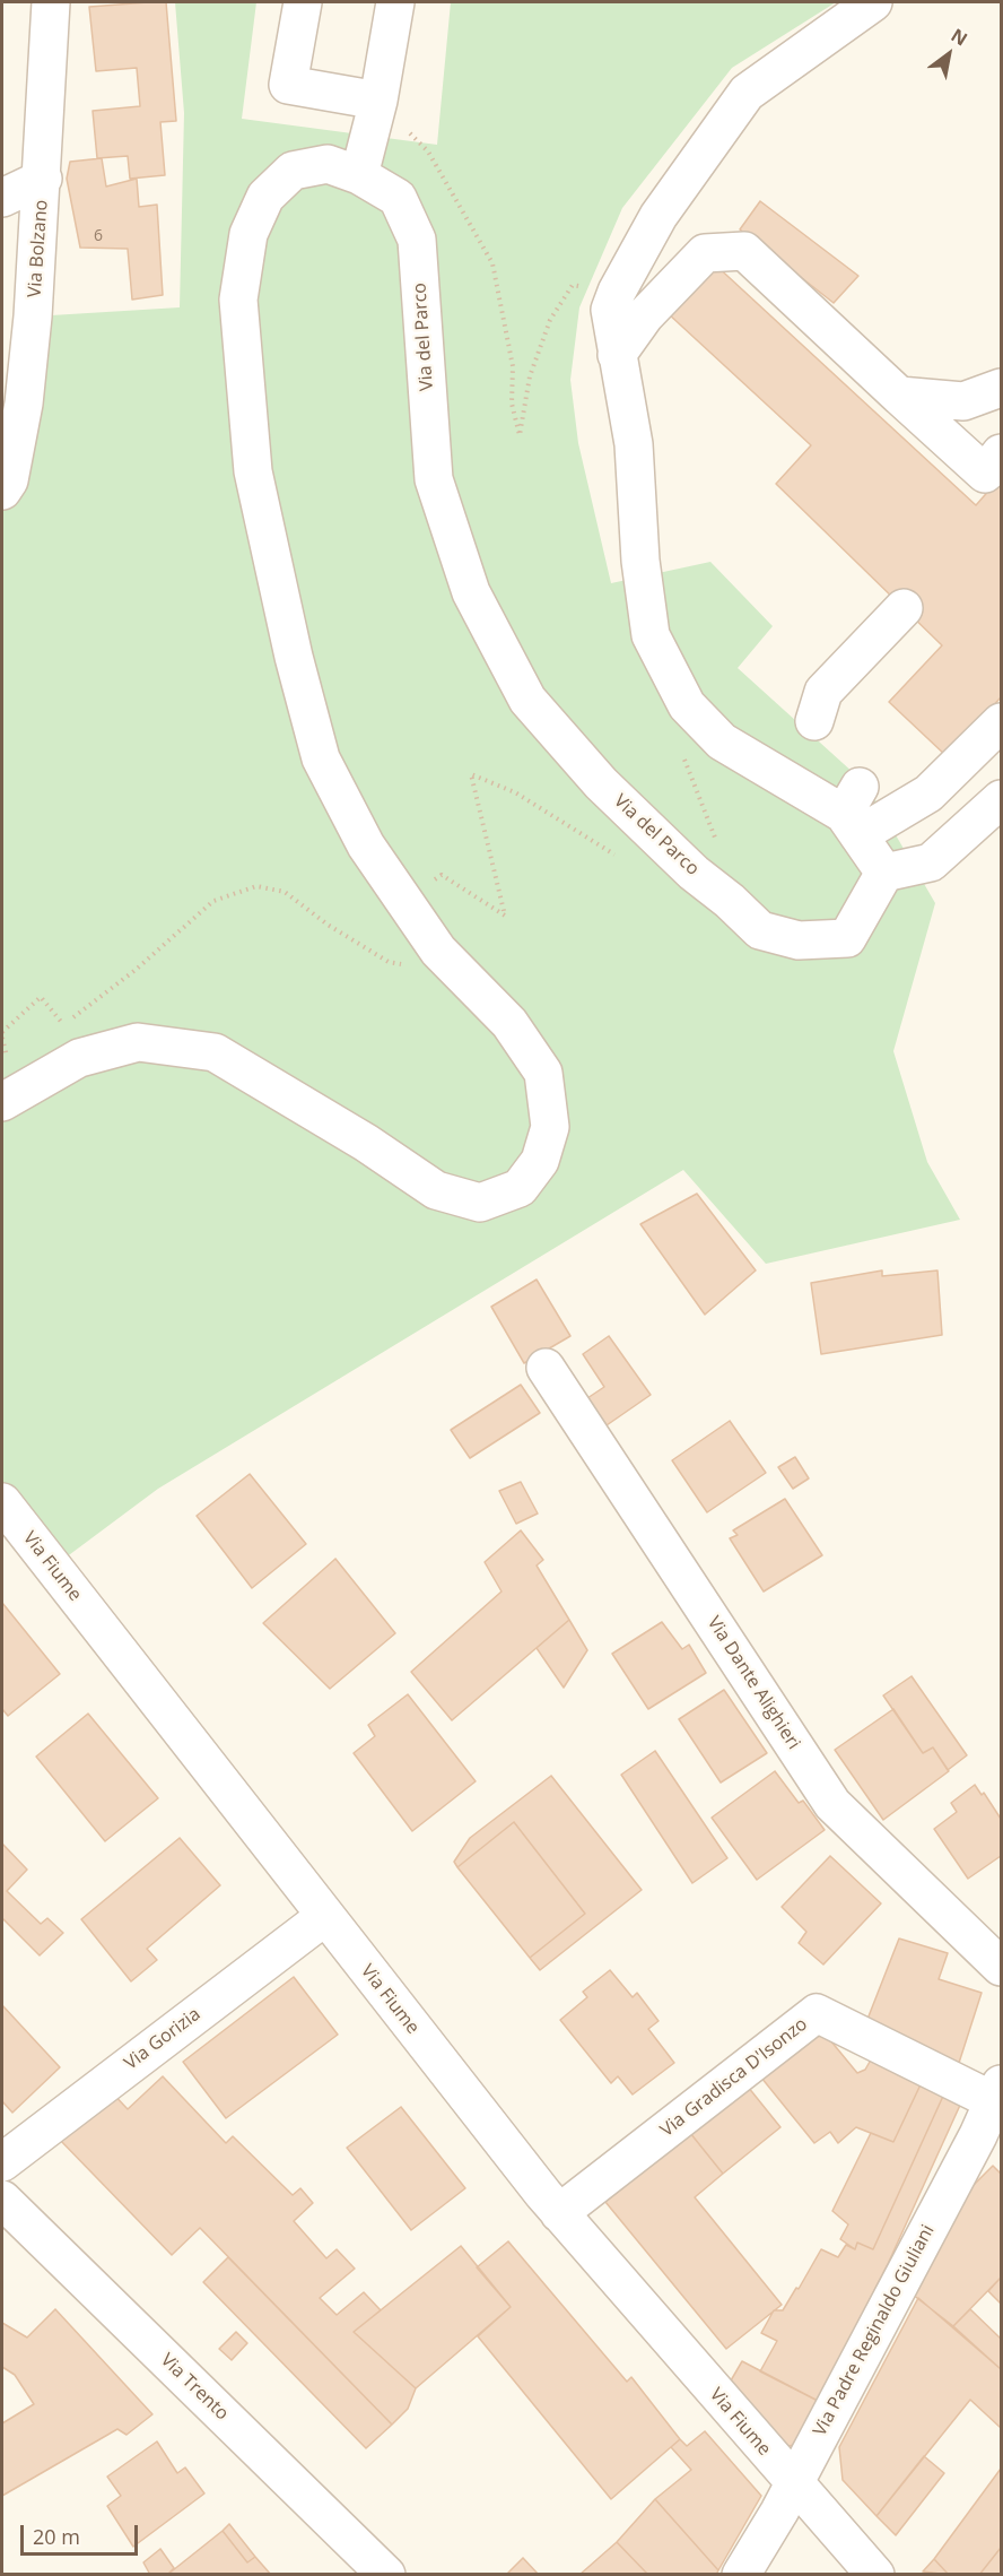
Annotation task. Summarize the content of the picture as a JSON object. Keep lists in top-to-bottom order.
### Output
{
  "streets": {
    "street": [
      "Via Bolzano",
      "Via del Parco",
      "Via Fiume",
      "Via Dante Alighieri",
      "Via Gorizia",
      "Via Gradisca D'Isonzo",
      "Via Padre Reginaldo Giuliani",
      "Via Trento"
    ]
  },
  "crossings": [
    ["Via Fiume", "Via Gorizia"],
    ["Via Fiume", "Via Gradisca D'Isonzo"],
    ["Via Fiume", "Via Padre Reginaldo Giuliani"],
    ["Via Gradisca D'Isonzo", "Via Padre Reginaldo Giuliani"]
  ],
  "house_numbers": ["6"],
  "scale_bar": "20 m",
  "north": "top right"
}
